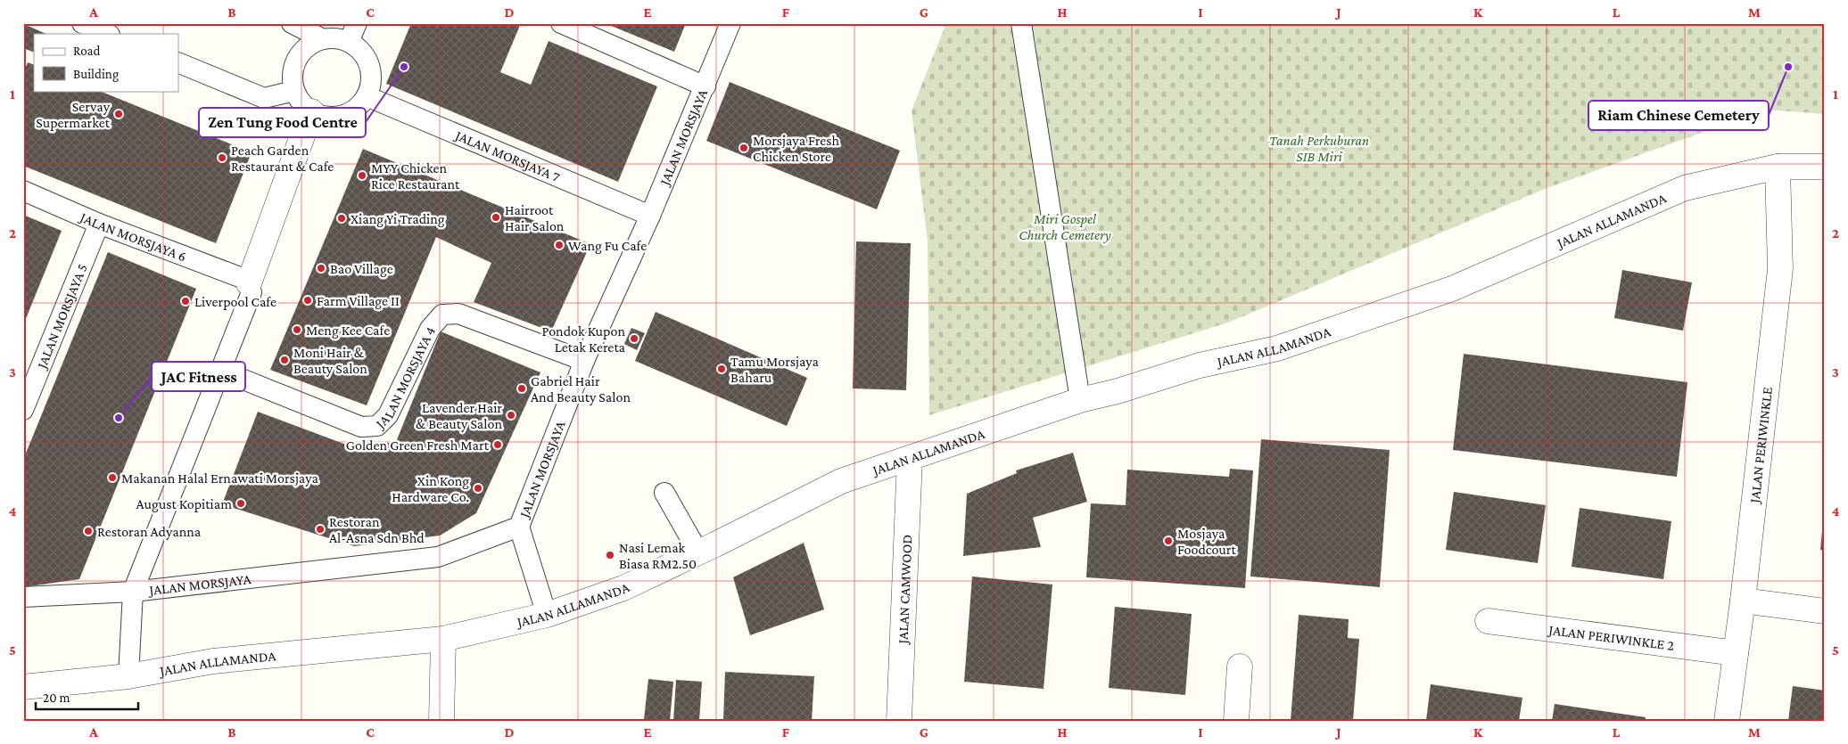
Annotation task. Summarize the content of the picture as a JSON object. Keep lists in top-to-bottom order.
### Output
{
  "streets": {
    "street": [
      "JALAN ALLAMANDA",
      "JALAN PERIWINKLE",
      "JALAN CAMWOOD",
      "JALAN PERIWINKLE 2"
    ],
    "lane": [
      "JALAN MORSJAYA",
      "JALAN MORSJAYA 7",
      "JALAN MORSJAYA 6",
      "JALAN MORSJAYA 5",
      "JALAN MORSJAYA 4"
    ]
  },
  "crossings": [
    ["JALAN MORSJAYA", "JALAN MORSJAYA 7"],
    ["JALAN MORSJAYA", "JALAN MORSJAYA 4"],
    ["JALAN ALLAMANDA", "JALAN PERIWINKLE"],
    ["JALAN ALLAMANDA", "JALAN CAMWOOD"],
    ["JALAN MORSJAYA 6", "JALAN MORSJAYA 5"],
    ["JALAN PERIWINKLE", "JALAN PERIWINKLE 2"]
  ],
  "parks": ["Tanah Perkuburan SIB Miri", "Miri Gospel Church Cemetery"],
  "places": [
    "Zen Tung Food Centre",
    "Riam Chinese Cemetery",
    "Servay Supermarket",
    "Morsjaya Fresh Chicken Store",
    "Peach Garden Restaurant & Cafe",
    "MYY Chicken Rice Restaurant",
    "Hairroot Hair Salon",
    "Xiang Yi Trading",
    "Wang Fu Cafe",
    "Bao Village",
    "Farm Village II",
    "Liverpool Cafe",
    "Meng Kee Cafe",
    "Pondok Kupon Letak Kereta",
    "Moni Hair & Beauty Salon",
    "Tamu Morsjaya Baharu",
    "Gabriel Hair And Beauty Salon",
    "Lavender Hair & Beauty Salon",
    "JAC Fitness",
    "Golden Green Fresh Mart",
    "Makanan Halal Ernawati Morsjaya",
    "Xin Kong Hardware Co.",
    "August Kopitiam",
    "Restoran Al-Asna Sdn Bhd",
    "Restoran Adyanna",
    "Mosjaya Foodcourt",
    "Nasi Lemak Biasa RM2.50"
  ],
  "legend": ["Road", "Building"],
  "scale_bar": "20 m",
  "grid": {
    "columns": [
      "A",
      "B",
      "C",
      "D",
      "E",
      "F",
      "G",
      "H",
      "I",
      "J",
      "K",
      "L",
      "M"
    ],
    "rows": [
      "1",
      "2",
      "3",
      "4",
      "5"
    ]
  }
}
